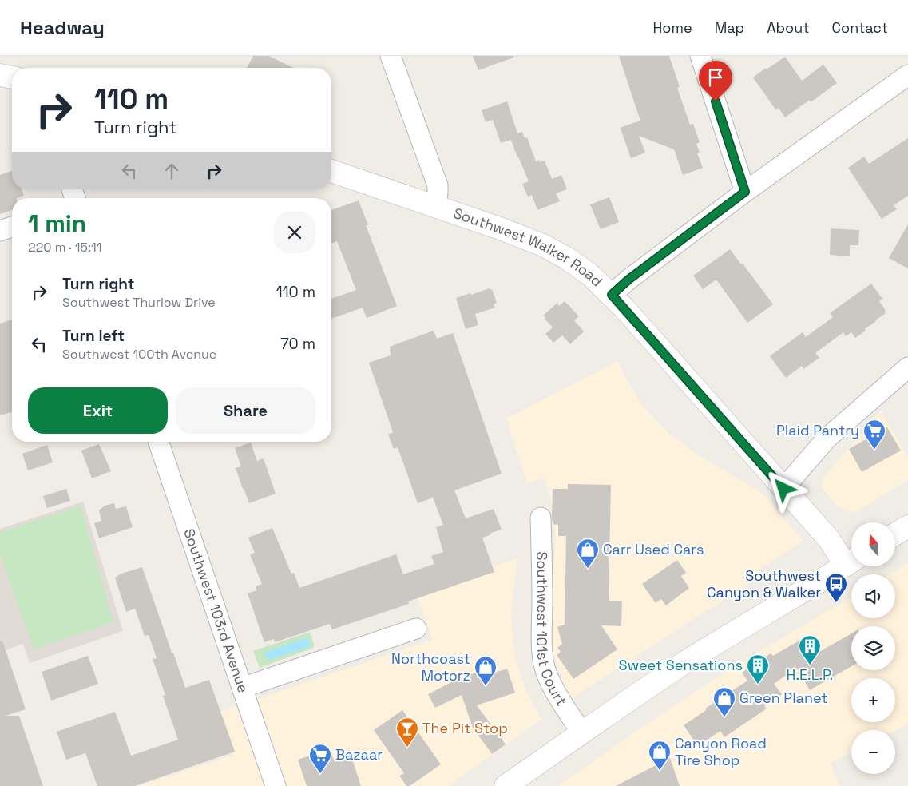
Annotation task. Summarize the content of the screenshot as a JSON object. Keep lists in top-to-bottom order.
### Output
{
  "streets": {
    "main road": ["Southwest Walker Road"],
    "street": ["Southwest 103rd Avenue", "Southwest 101st Court"]
  },
  "places": {
    "supermarket": ["Plaid Pantry", "Bazaar"],
    "shop": [
      "Carr Used Cars",
      "Northcoast Motorz",
      "Green Planet",
      "Canyon Road Tire Shop"
    ],
    "bus stop": ["Southwest Canyon & Walker"],
    "building": ["H.E.L.P.", "Sweet Sensations"],
    "bar": ["The Pit Stop"]
  },
  "north": "top",
  "page": {
    "header": "Headway",
    "nav": [
      "Home",
      "Map",
      "About",
      "Contact"
    ],
    "turn": ["110 m", "Turn right"],
    "heading": ["1 min", "220 m · 15:11"],
    "list": [
      {
        "name": "Turn right",
        "note": "Southwest Thurlow Drive",
        "value": "110 m"
      },
      {
        "name": "Turn left",
        "note": "Southwest 100th Avenue",
        "value": "70 m"
      }
    ],
    "buttons": ["Exit", "Share"],
    "map_buttons": ["+", "−"]
  }
}
